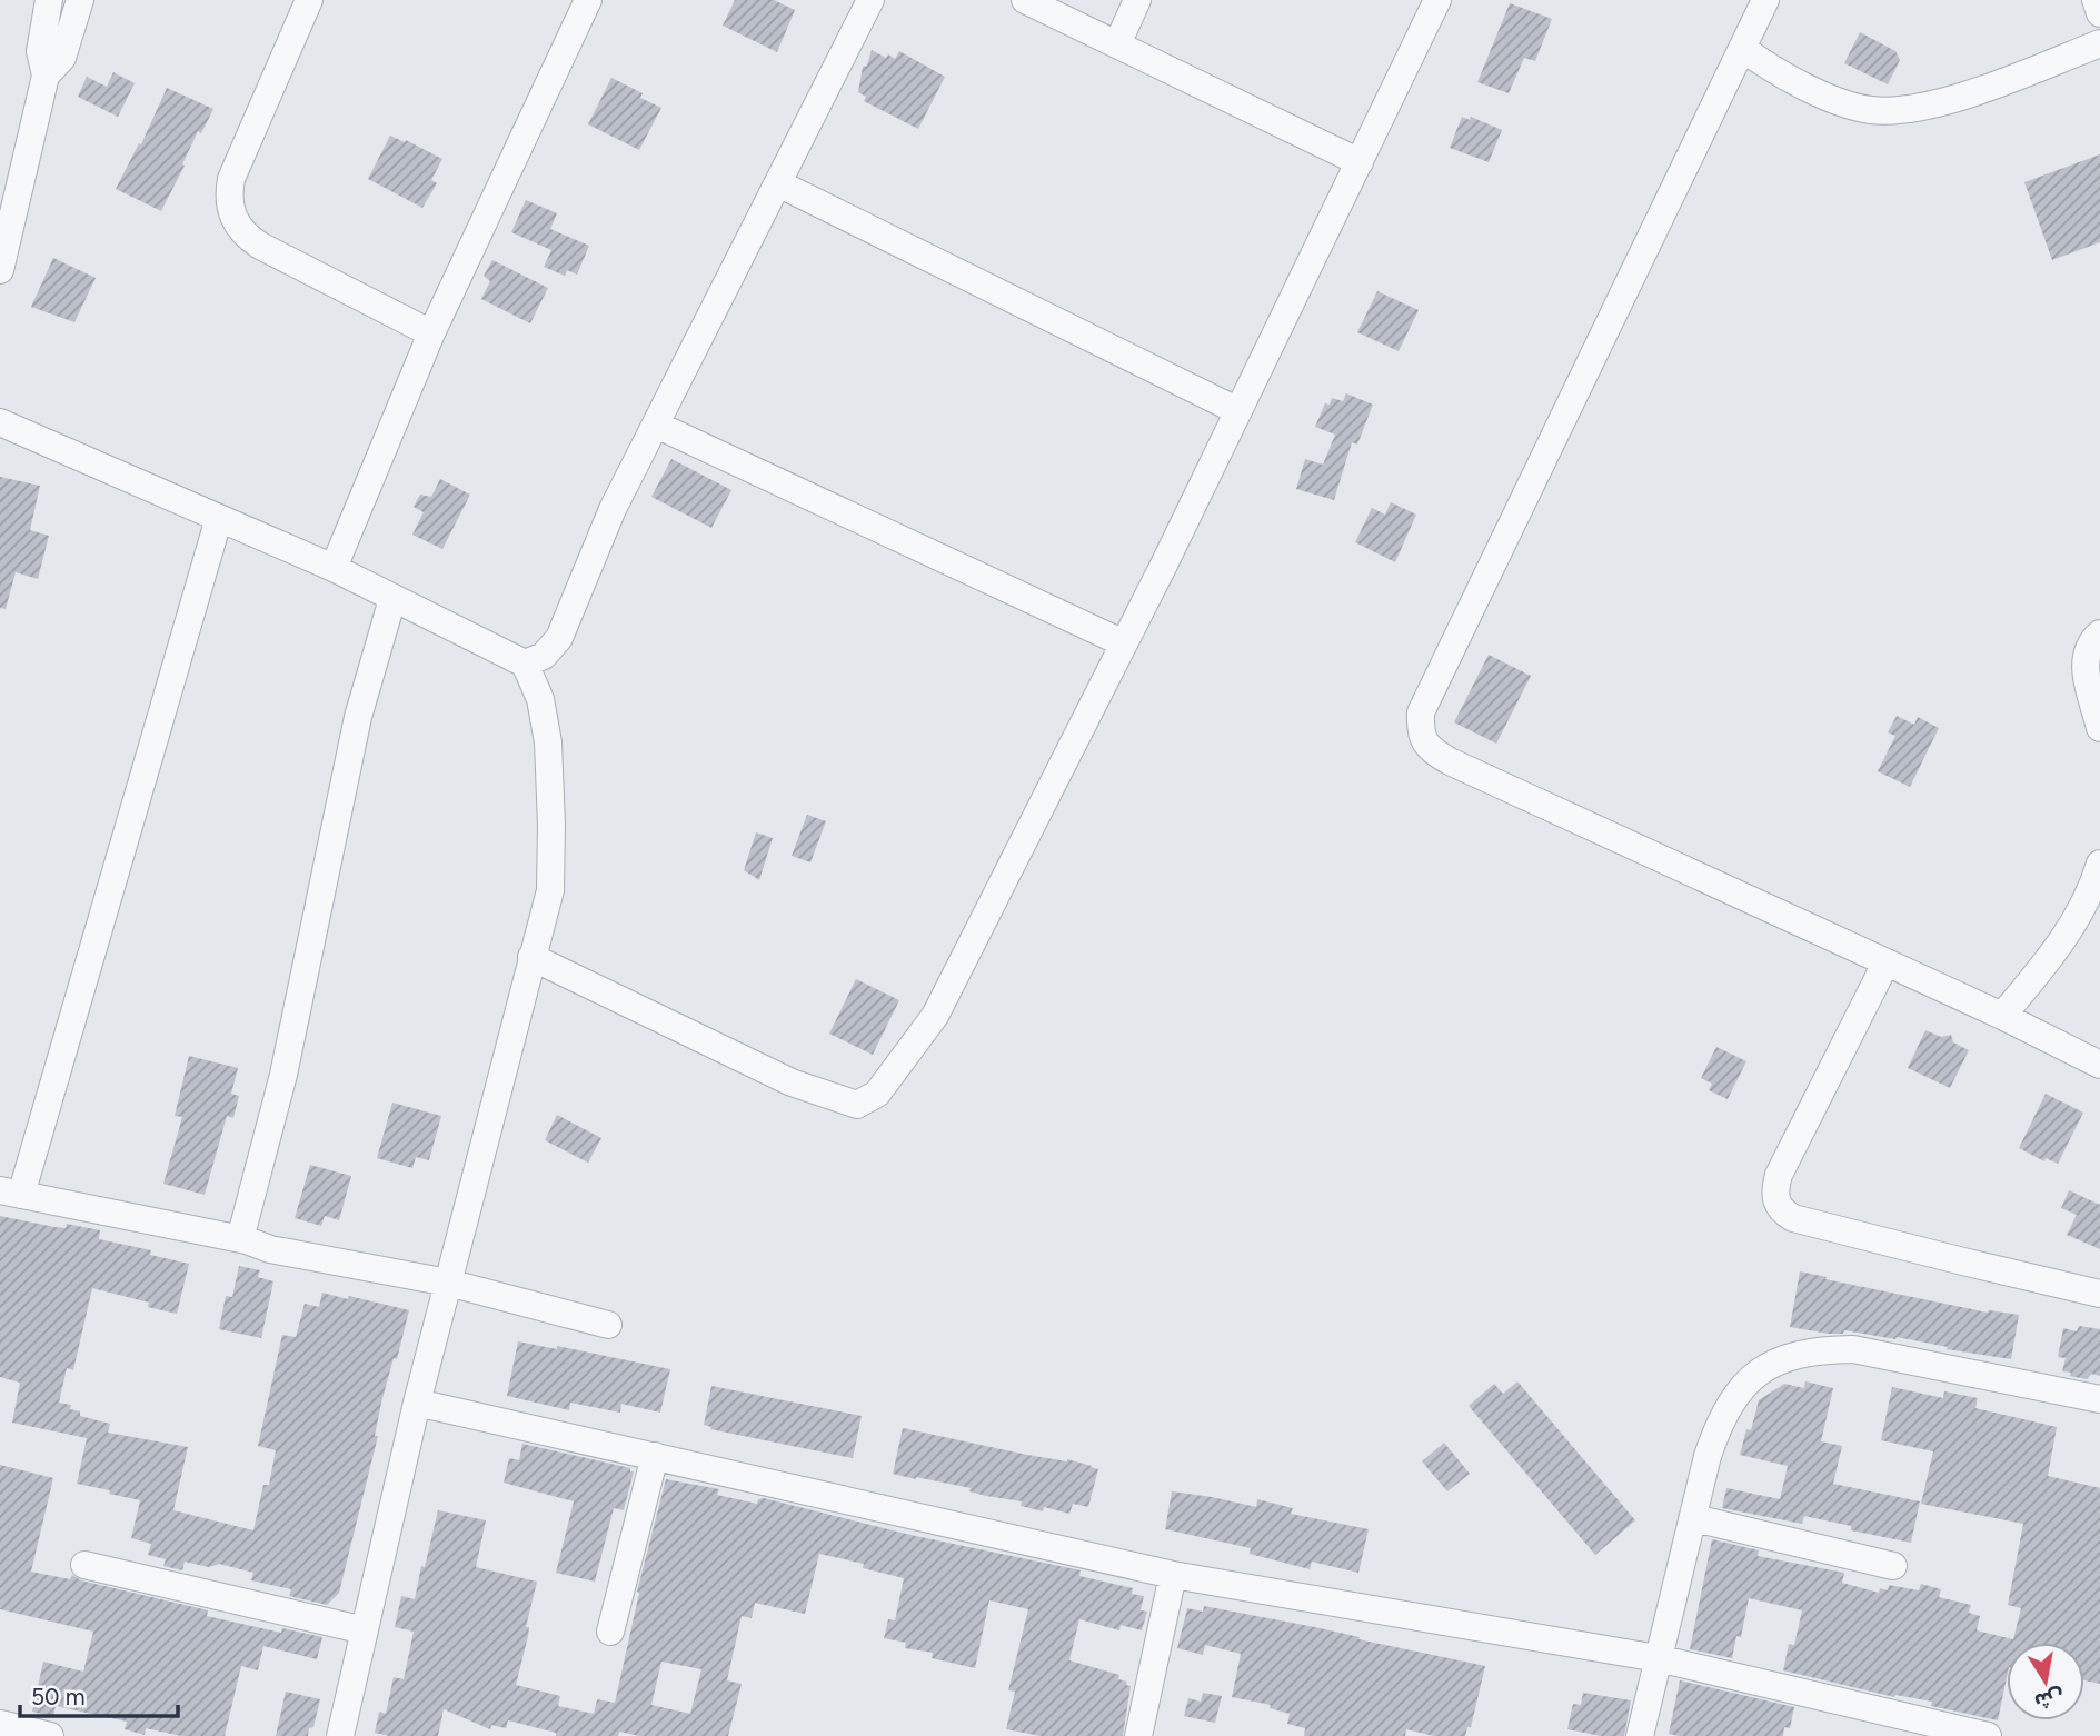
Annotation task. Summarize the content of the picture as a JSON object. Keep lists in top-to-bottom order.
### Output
{
  "scale_bar": "50 m",
  "north": "bottom"
}
